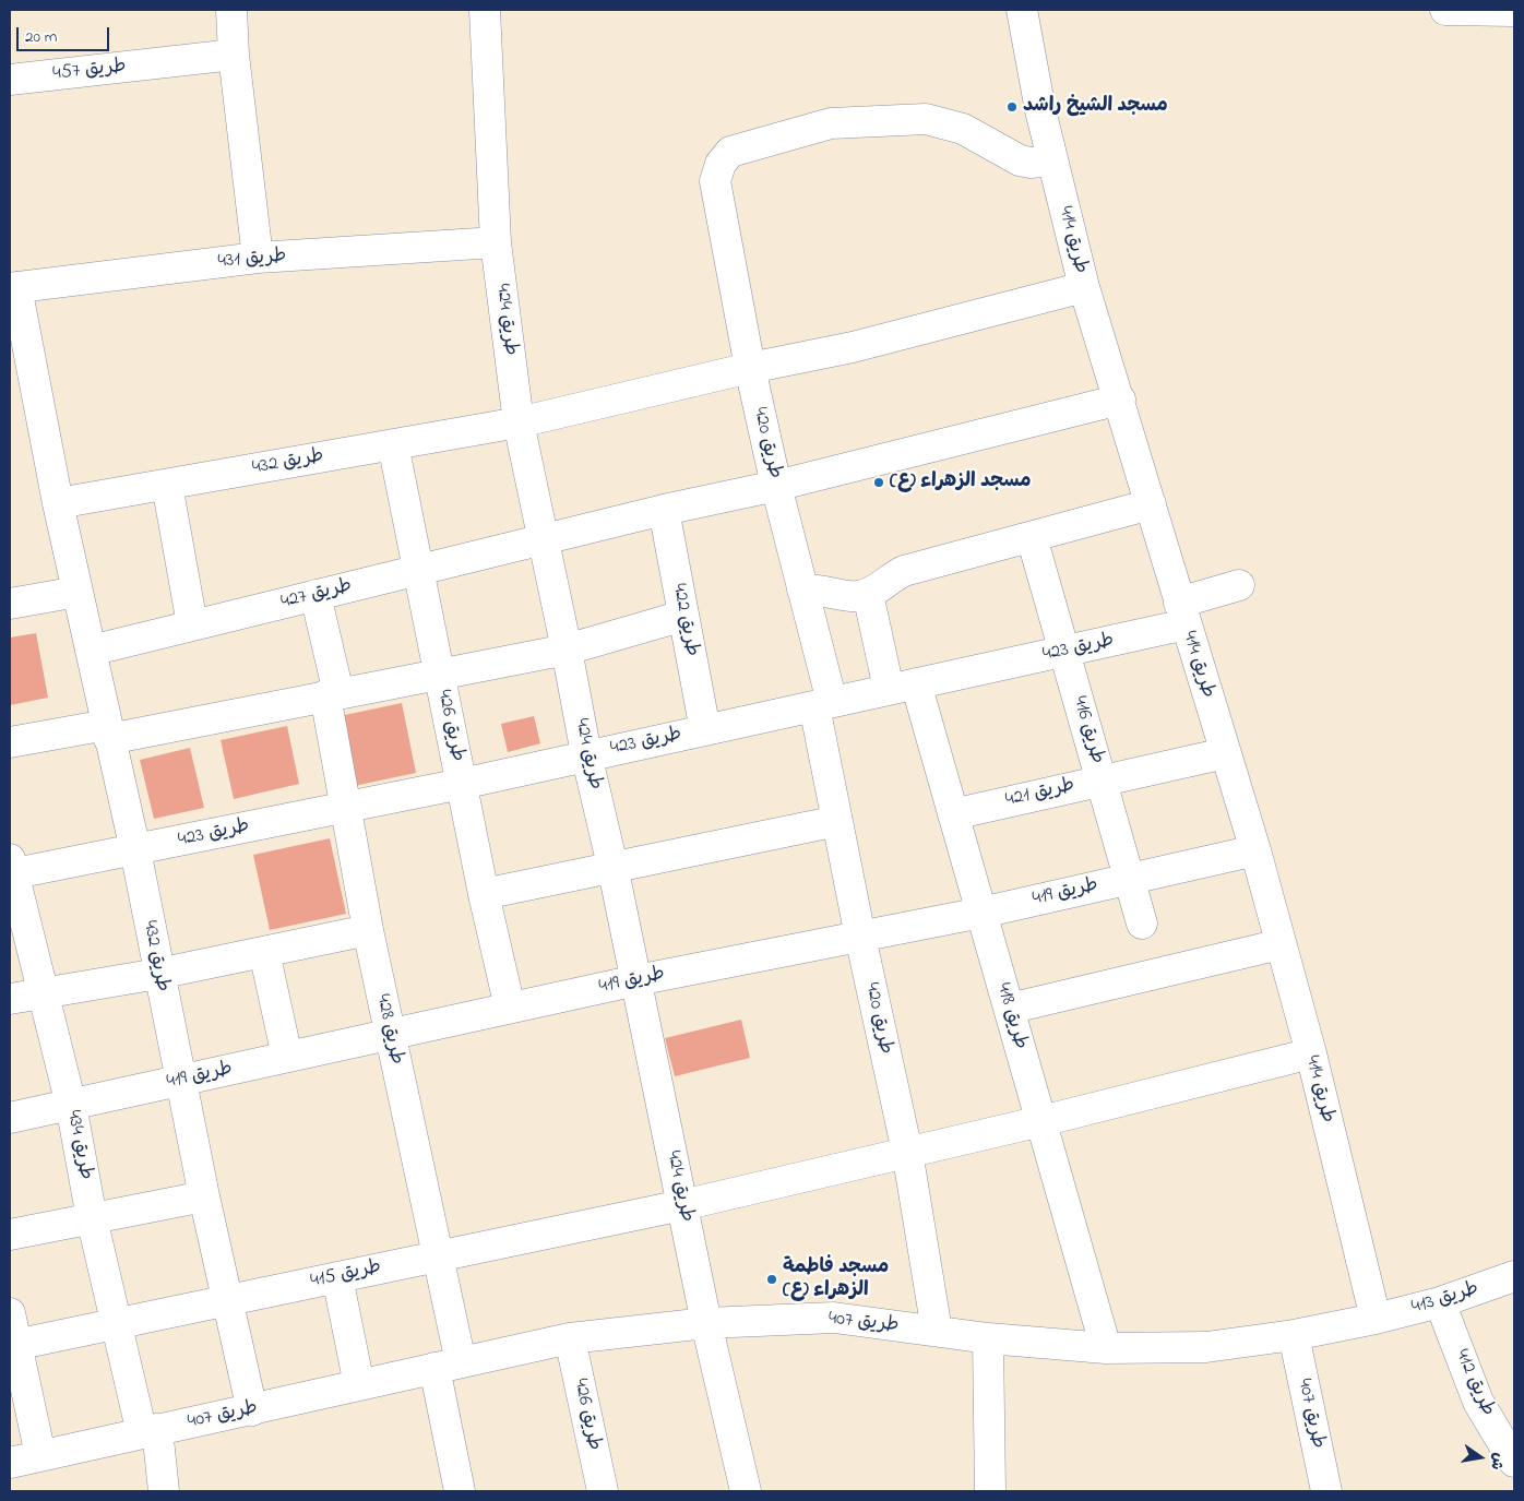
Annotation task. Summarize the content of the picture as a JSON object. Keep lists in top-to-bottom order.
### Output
{
  "streets": {
    "street": [
      "طريق 457",
      "طريق 414",
      "طريق 431",
      "طريق 424",
      "طريق 420",
      "طريق 432",
      "طريق 427",
      "طريق 422",
      "طريق 423",
      "طريق 426",
      "طريق 416",
      "طريق 421",
      "طريق 419",
      "طريق 418",
      "طريق 428",
      "طريق 434",
      "طريق 415",
      "طريق 413",
      "طريق 407",
      "طريق 412"
    ]
  },
  "crossings": [
    ["طريق 414", "طريق 420"],
    ["طريق 414", "طريق 432"],
    ["طريق 414", "طريق 427"],
    ["طريق 414", "طريق 423"],
    ["طريق 414", "طريق 421"],
    ["طريق 414", "طريق 419"],
    ["طريق 414", "طريق 415"],
    ["طريق 414", "طريق 413"],
    ["طريق 414", "طريق 407"],
    ["طريق 431", "طريق 424"],
    ["طريق 431", "طريق 432"],
    ["طريق 424", "طريق 432"],
    ["طريق 424", "طريق 427"],
    ["طريق 424", "طريق 423"],
    ["طريق 424", "طريق 419"],
    ["طريق 424", "طريق 415"],
    ["طريق 424", "طريق 407"],
    ["طريق 420", "طريق 432"],
    ["طريق 420", "طريق 427"],
    ["طريق 420", "طريق 423"],
    ["طريق 420", "طريق 419"],
    ["طريق 420", "طريق 415"],
    ["طريق 420", "طريق 407"],
    ["طريق 432", "طريق 427"],
    ["طريق 432", "طريق 423"],
    ["طريق 432", "طريق 426"],
    ["طريق 432", "طريق 419"],
    ["طريق 432", "طريق 415"],
    ["طريق 432", "طريق 407"],
    ["طريق 427", "طريق 422"],
    ["طريق 427", "طريق 426"],
    ["طريق 427", "طريق 428"],
    ["طريق 422", "طريق 423"],
    ["طريق 423", "طريق 426"],
    ["طريق 423", "طريق 416"],
    ["طريق 423", "طريق 418"],
    ["طريق 423", "طريق 428"],
    ["طريق 423", "طريق 434"],
    ["طريق 426", "طريق 419"],
    ["طريق 426", "طريق 407"],
    ["طريق 416", "طريق 421"],
    ["طريق 416", "طريق 419"],
    ["طريق 421", "طريق 418"],
    ["طريق 419", "طريق 418"],
    ["طريق 419", "طريق 428"],
    ["طريق 419", "طريق 434"],
    ["طريق 418", "طريق 415"],
    ["طريق 418", "طريق 407"],
    ["طريق 428", "طريق 415"],
    ["طريق 428", "طريق 407"],
    ["طريق 434", "طريق 415"],
    ["طريق 434", "طريق 407"],
    ["طريق 413", "طريق 407"],
    ["طريق 413", "طريق 412"]
  ],
  "places": ["مسجد الشيخ راشد", "مسجد الزهراء (ع)", "مسجد فاطمة الزهراء (ع)"],
  "scale_bar": "20 m",
  "north": "right"
}
